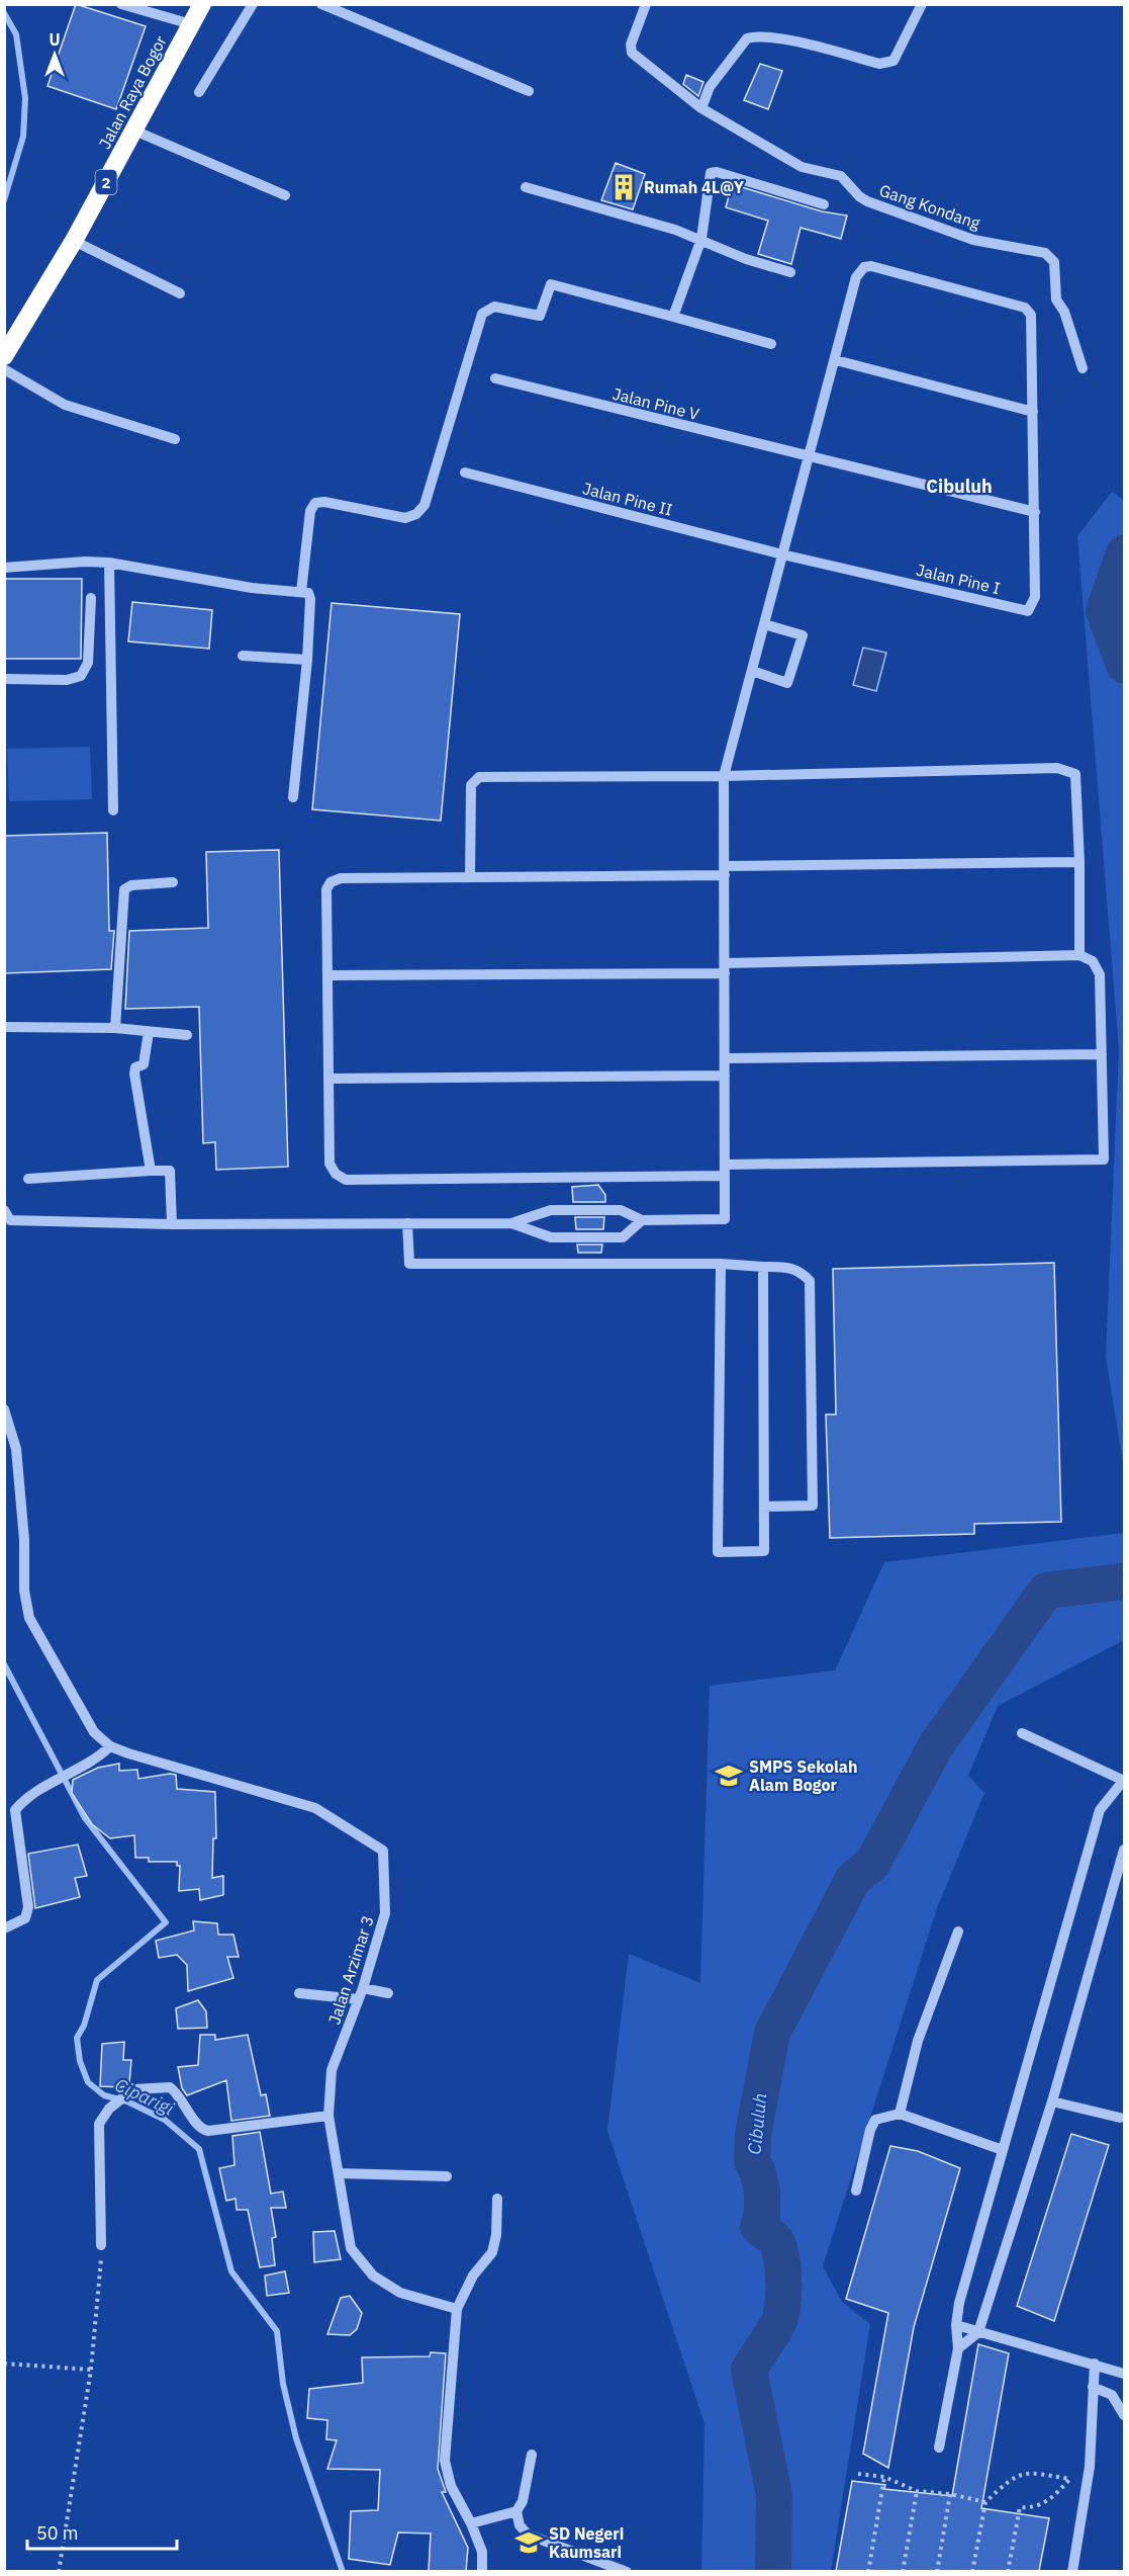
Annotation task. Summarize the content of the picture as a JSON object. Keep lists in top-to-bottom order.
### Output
{
  "streets": {
    "highway": ["Jalan Raya Bogor", "2"],
    "street": [
      "Gang Kondang",
      "Jalan Pine V",
      "Jalan Pine II",
      "Jalan Pine I",
      "Jalan Arzimar 3"
    ]
  },
  "crossings": [
    ["Jalan Pine V", "Jalan Pine I"],
    ["Jalan Pine II", "Jalan Pine I"]
  ],
  "districts": ["Cibuluh"],
  "water": ["Ciparigi", "Cibuluh"],
  "places": {
    "building": ["Rumah 4L@Y"],
    "school or university": ["SMPS Sekolah Alam Bogor", "SD Negeri Kaumsari"]
  },
  "scale_bar": "50 m",
  "north": "top"
}
